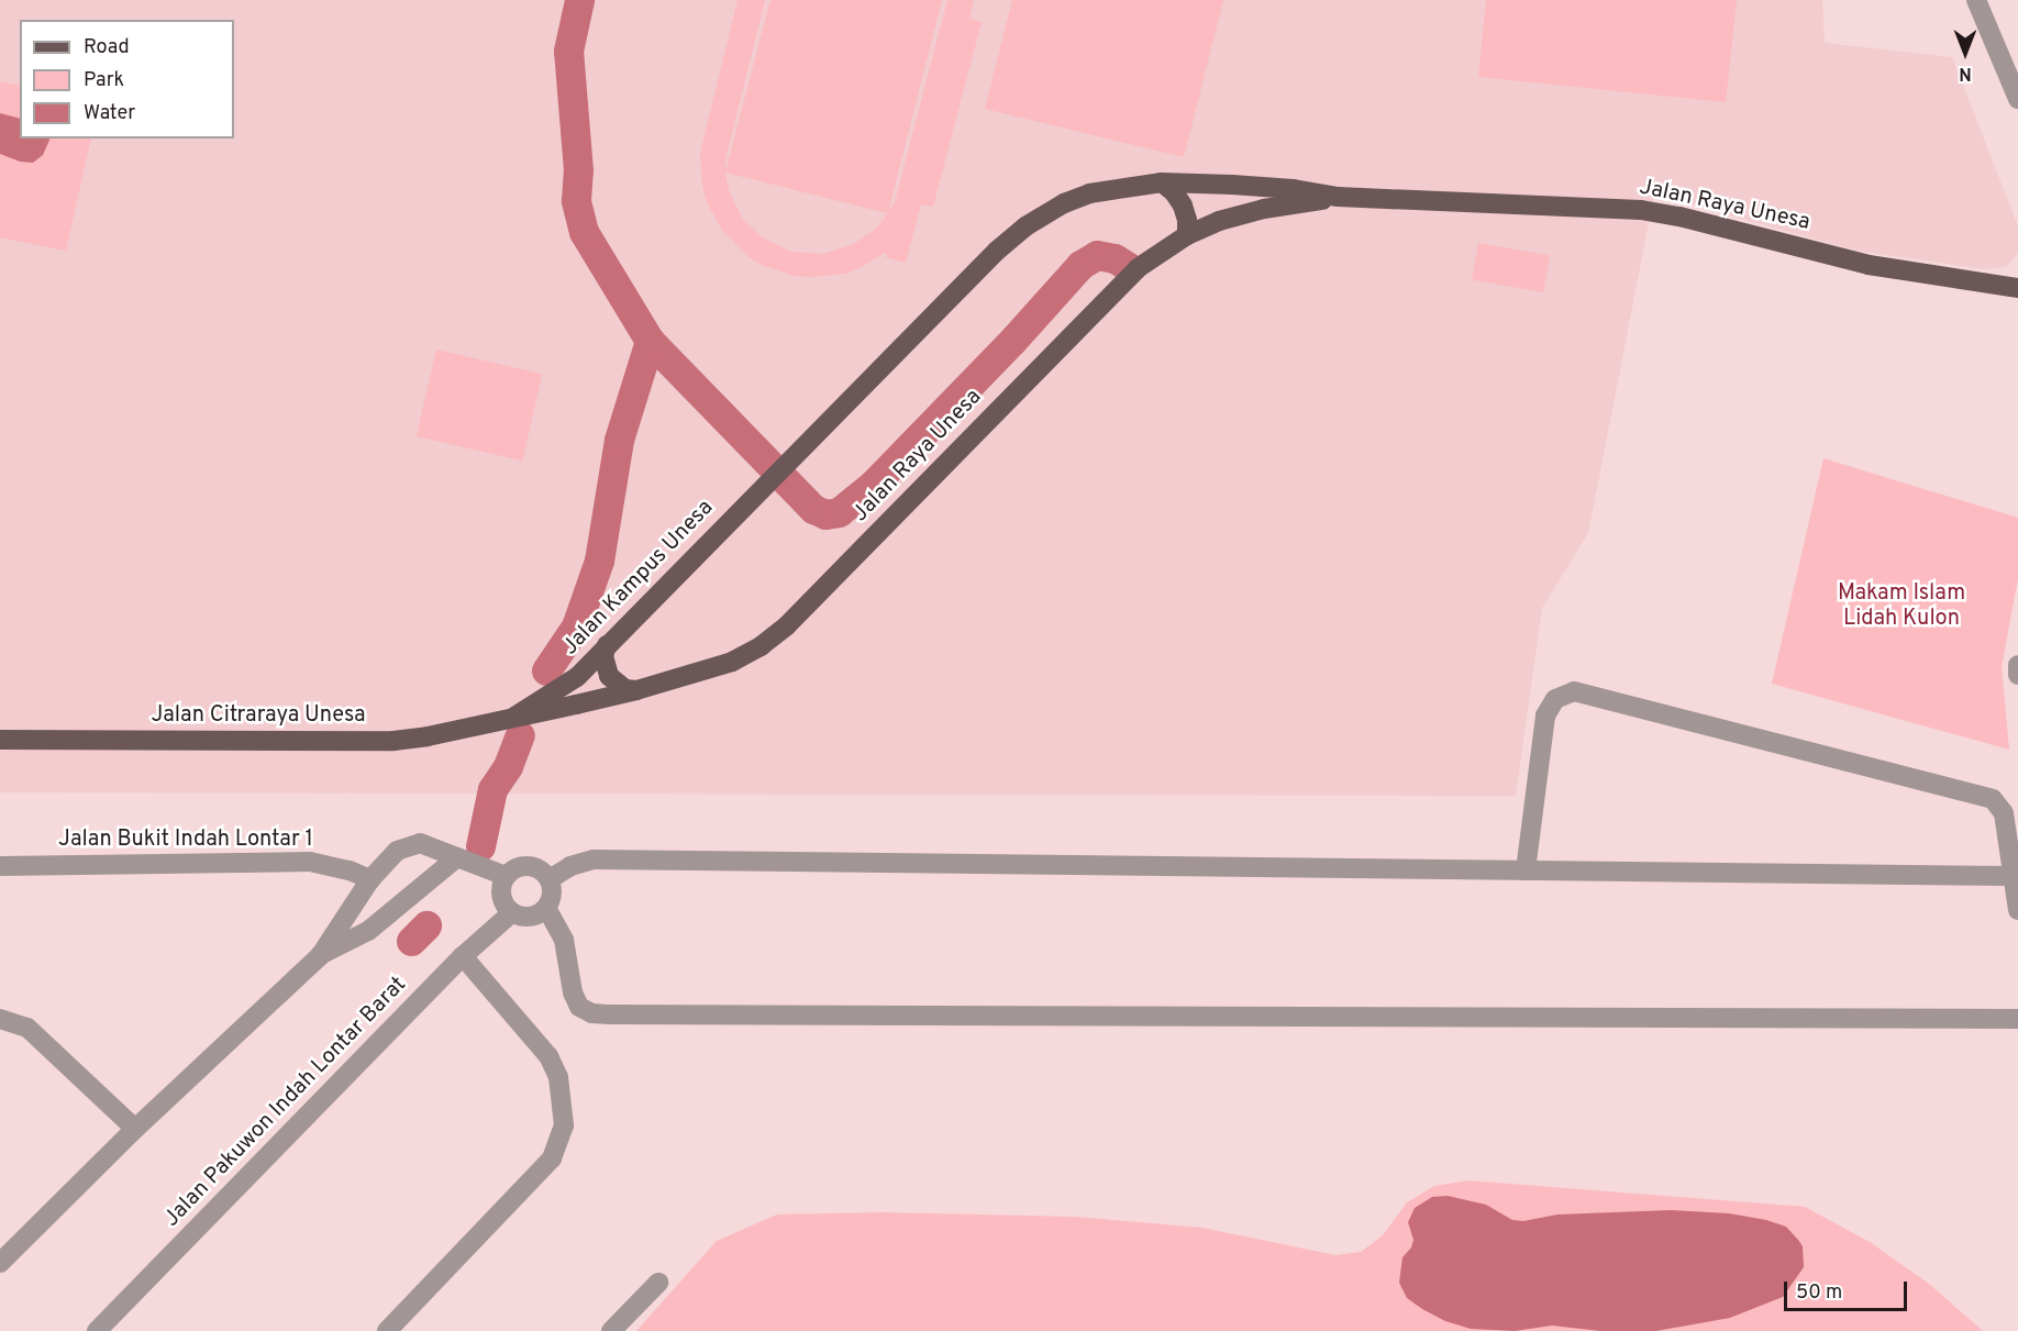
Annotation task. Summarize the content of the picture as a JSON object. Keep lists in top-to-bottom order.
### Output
{
  "streets": {
    "main road": ["Jalan Raya Unesa", "Jalan Kampus Unesa", "Jalan Citraraya Unesa"],
    "street": ["Jalan Bukit Indah Lontar 1", "Jalan Pakuwon Indah Lontar Barat"]
  },
  "crossings": [
    ["Jalan Raya Unesa", "Jalan Kampus Unesa"],
    ["Jalan Raya Unesa", "Jalan Citraraya Unesa"],
    ["Jalan Kampus Unesa", "Jalan Citraraya Unesa"]
  ],
  "parks": ["Makam Islam Lidah Kulon"],
  "legend": ["Road", "Park", "Water"],
  "scale_bar": "50 m",
  "north": "bottom"
}
